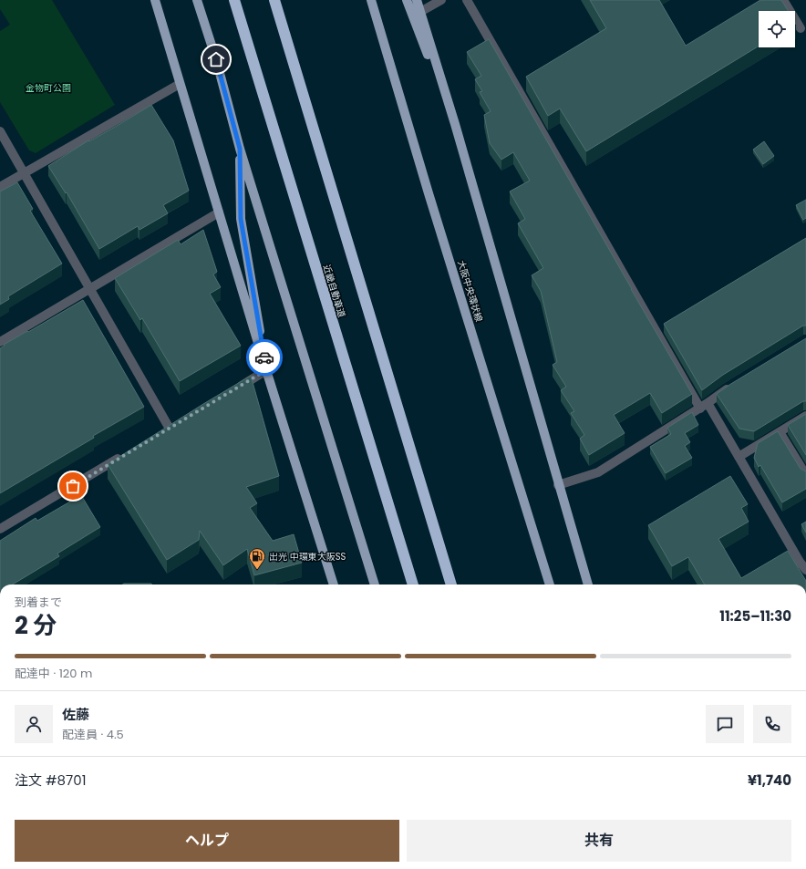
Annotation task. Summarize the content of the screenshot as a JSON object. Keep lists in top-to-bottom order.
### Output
{
  "streets": {
    "highway": ["近畿自動車道"],
    "main road": ["大阪中央環状線"]
  },
  "parks": ["金物町公園"],
  "places": {
    "fuel station": ["出光 中環東大阪SS"]
  },
  "page": {
    "heading": ["2 分", "到着まで", "11:25–11:30"],
    "panel": [
      "佐藤",
      "配達員 · 4.5",
      "注文 #8701",
      "¥1,740"
    ],
    "bar": "配達中 · 120 m",
    "buttons": ["ヘルプ", "共有"]
  }
}
